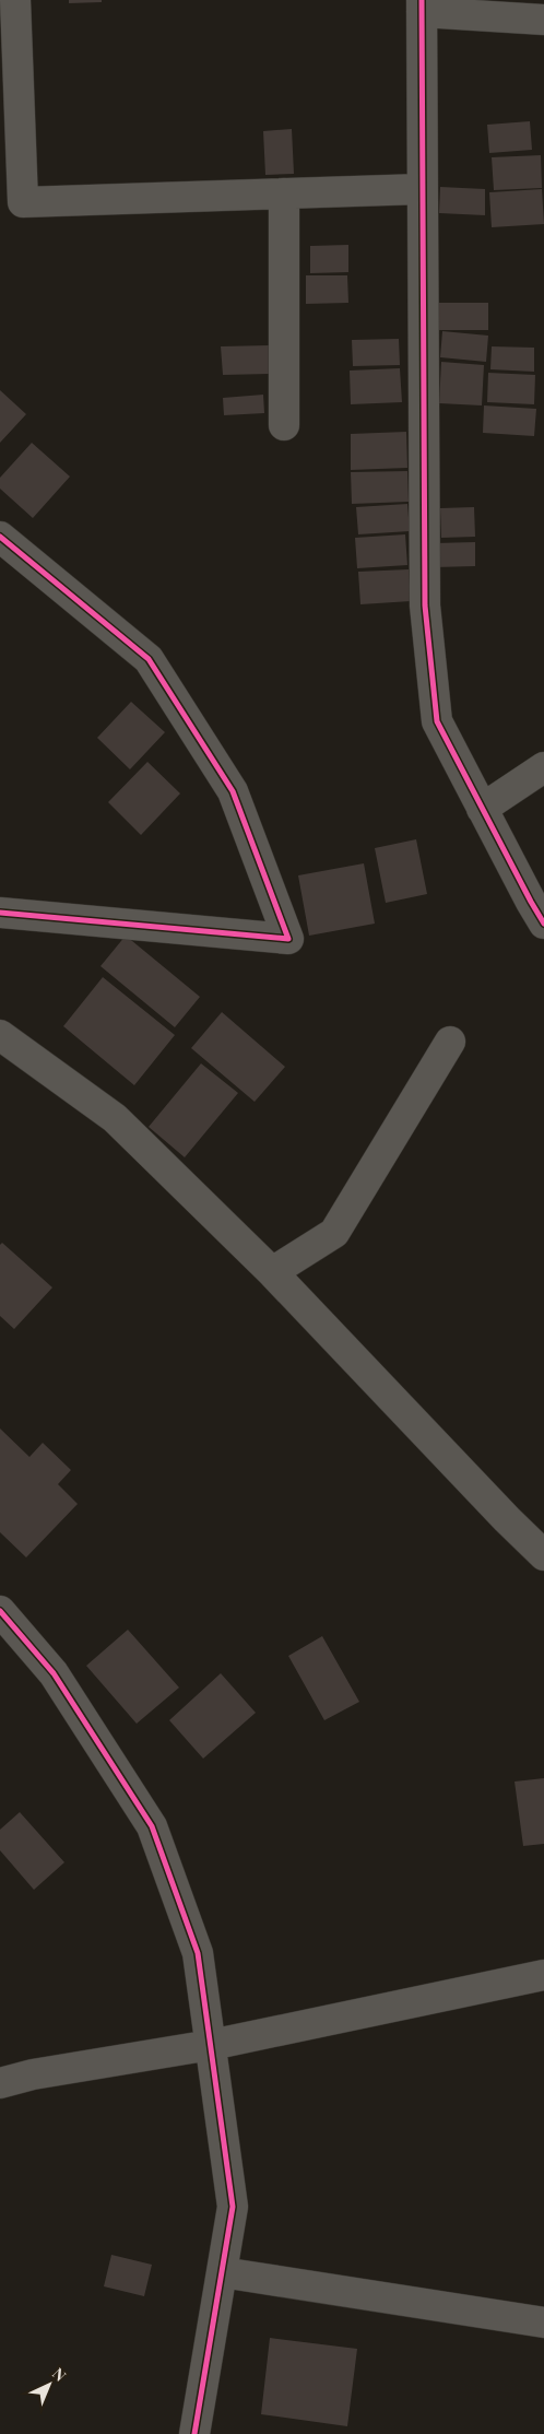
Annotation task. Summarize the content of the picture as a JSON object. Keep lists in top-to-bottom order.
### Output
{
  "north": "top right"
}
